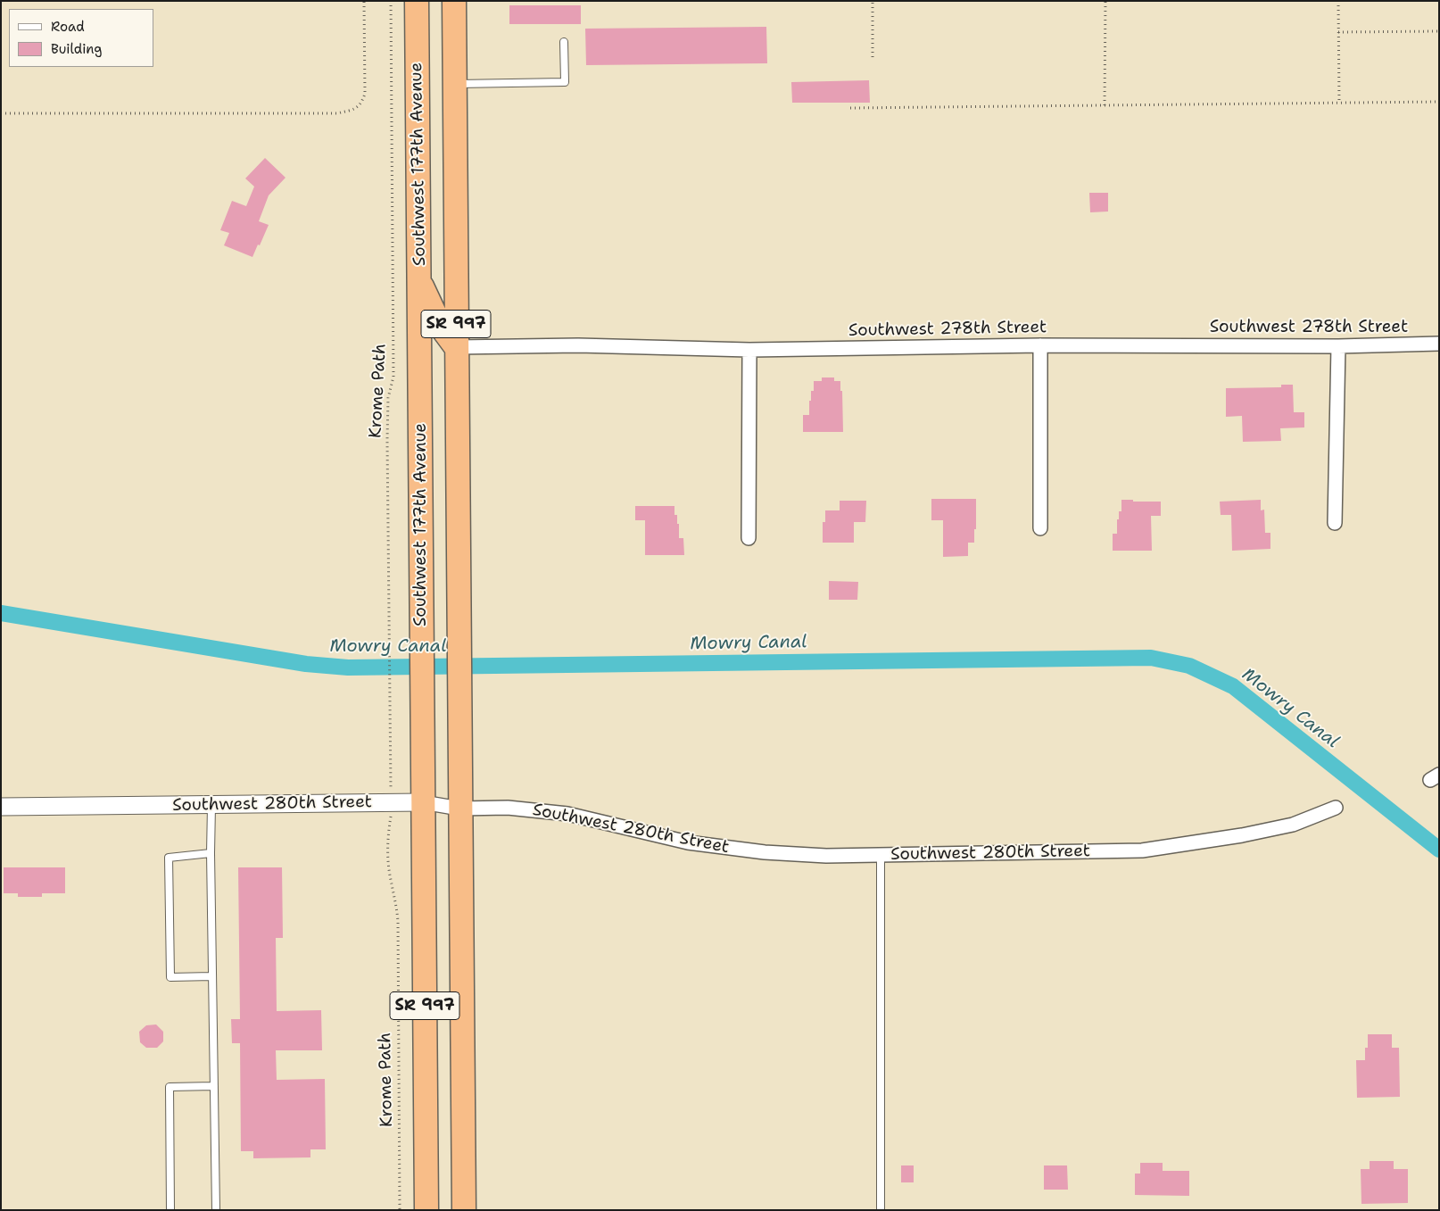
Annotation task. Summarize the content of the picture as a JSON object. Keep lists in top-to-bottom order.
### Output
{
  "streets": {
    "highway": ["Southwest 177th Avenue", "SR 997"],
    "street": ["Southwest 278th Street", "Southwest 280th Street"],
    "path": ["Krome Path"]
  },
  "crossings": [
    ["Southwest 177th Avenue", "Southwest 280th Street"],
    ["SR 997", "Southwest 278th Street"],
    ["SR 997", "Southwest 280th Street"]
  ],
  "water": ["Mowry Canal"],
  "legend": ["Road", "Building"]
}
